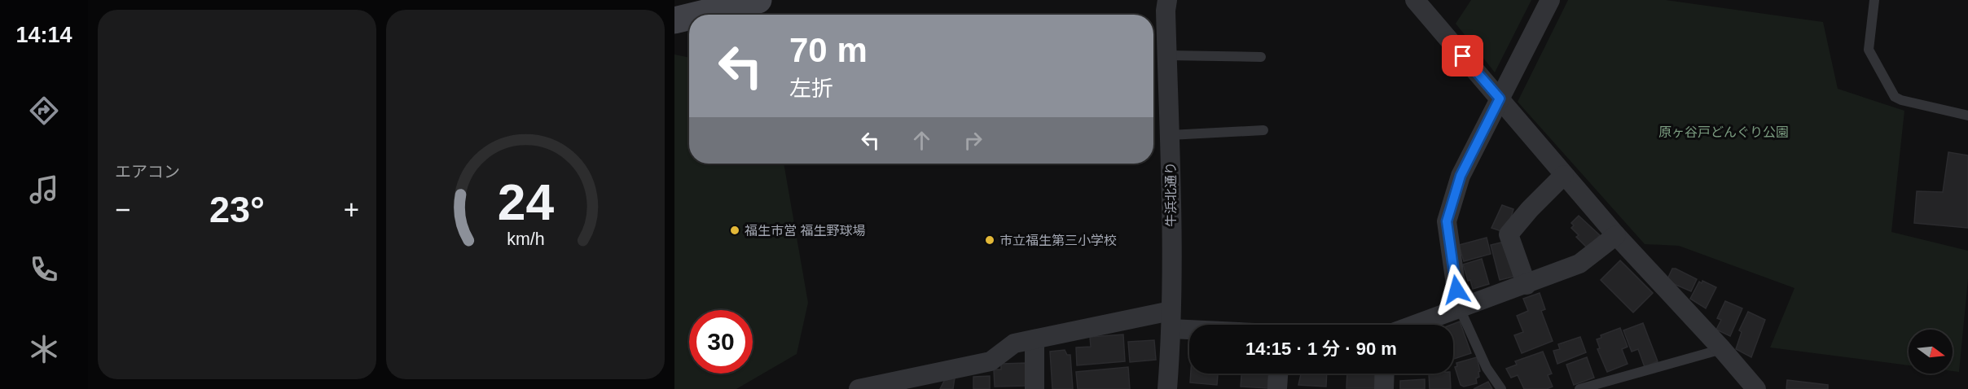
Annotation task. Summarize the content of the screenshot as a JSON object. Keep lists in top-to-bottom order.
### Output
{
  "streets": {
    "street": ["牛浜北通り"]
  },
  "parks": ["原ヶ谷戸どんぐり公園"],
  "places": ["福生市営 福生野球場", "市立福生第三小学校"],
  "north": "right",
  "page": {
    "tabs": "14:14",
    "tile": "エアコン",
    "turn": ["70 m", "左折"],
    "heat": ["−", "23°", "+"],
    "limit": "30",
    "trip": "14:15 · 1 分 · 90 m",
    "gauge": ["24", "km/h"]
  }
}
